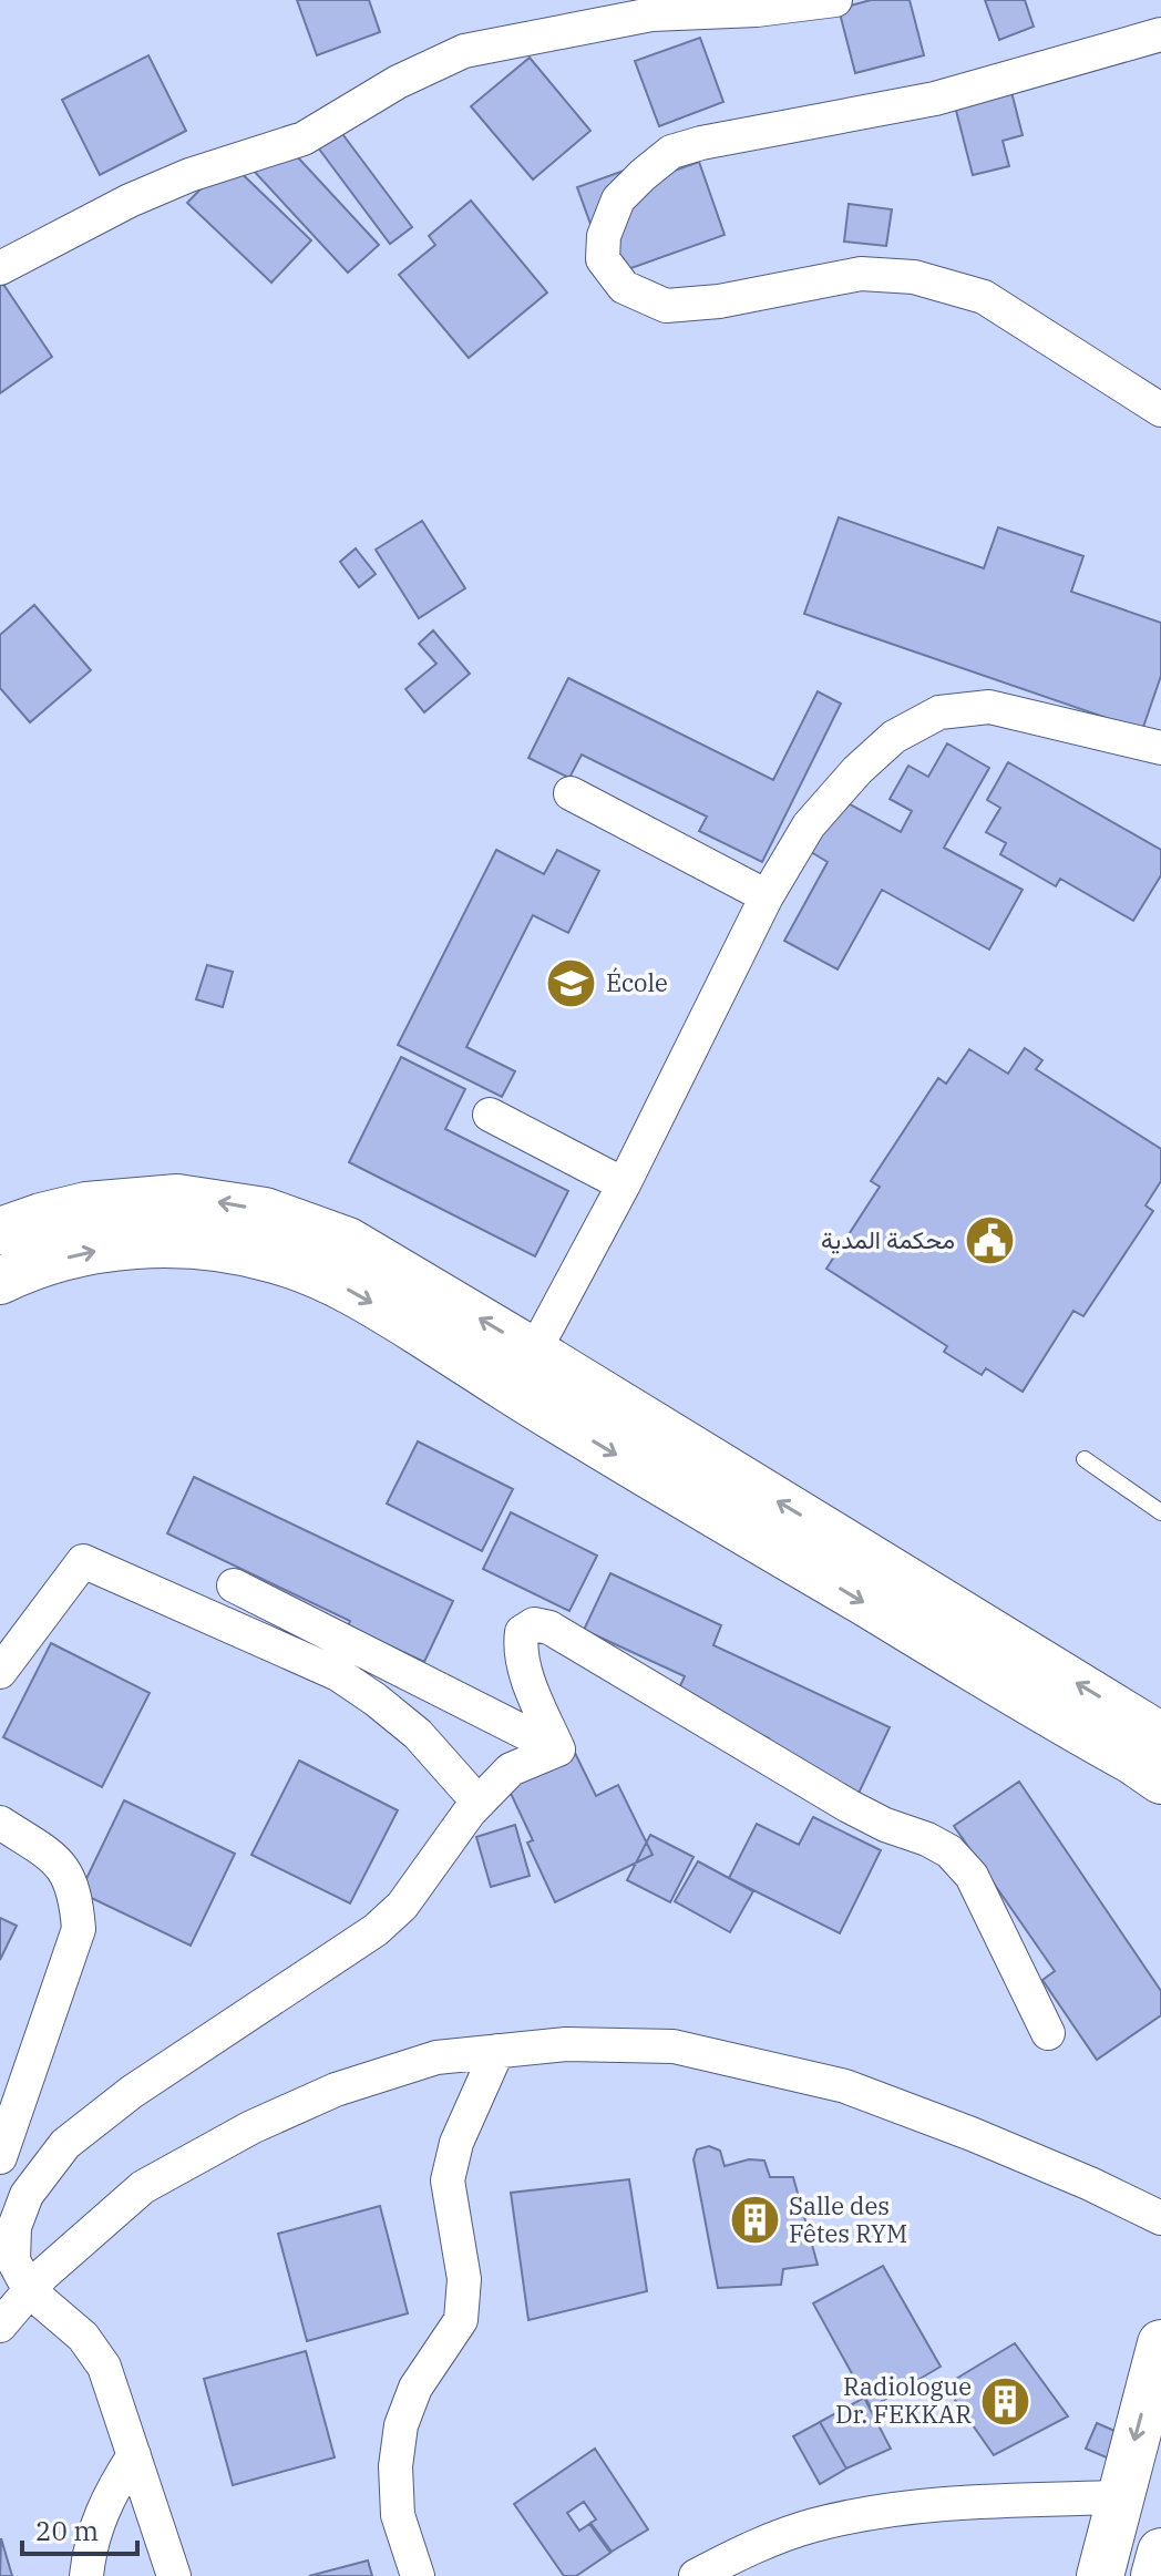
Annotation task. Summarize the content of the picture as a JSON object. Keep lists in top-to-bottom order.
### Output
{
  "places": {
    "school or university": ["École"],
    "public building": ["محكمة المدية"],
    "building": ["Salle des Fêtes RYM", "Radiologue Dr. FEKKAR"]
  },
  "scale_bar": "20 m"
}
